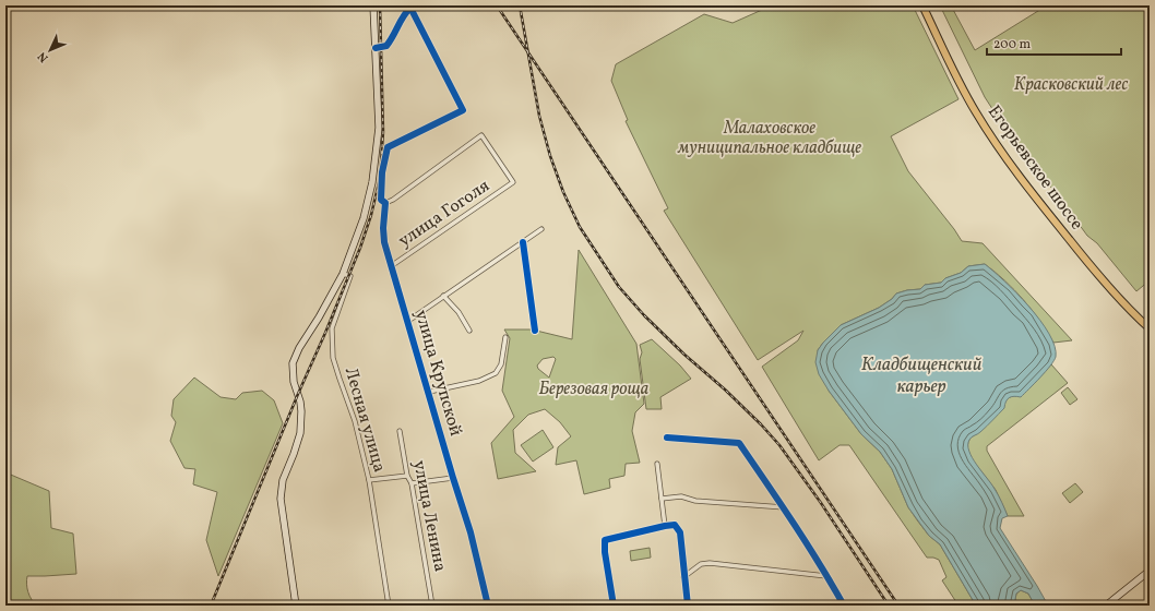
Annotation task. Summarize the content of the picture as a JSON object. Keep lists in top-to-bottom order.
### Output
{
  "streets": {
    "main road": ["Егорьевское шоссе"],
    "street": [
      "улица Гоголя",
      "улица Крупской",
      "Лесная улица",
      "улица Ленина"
    ]
  },
  "crossings": [
    ["улица Гоголя", "улица Крупской"]
  ],
  "water": ["Кладбищенский карьер"],
  "parks": ["Красковский лес", "Малаховское муниципальное кладбище", "Березовая роща"],
  "scale_bar": "200 m",
  "north": "bottom left"
}
